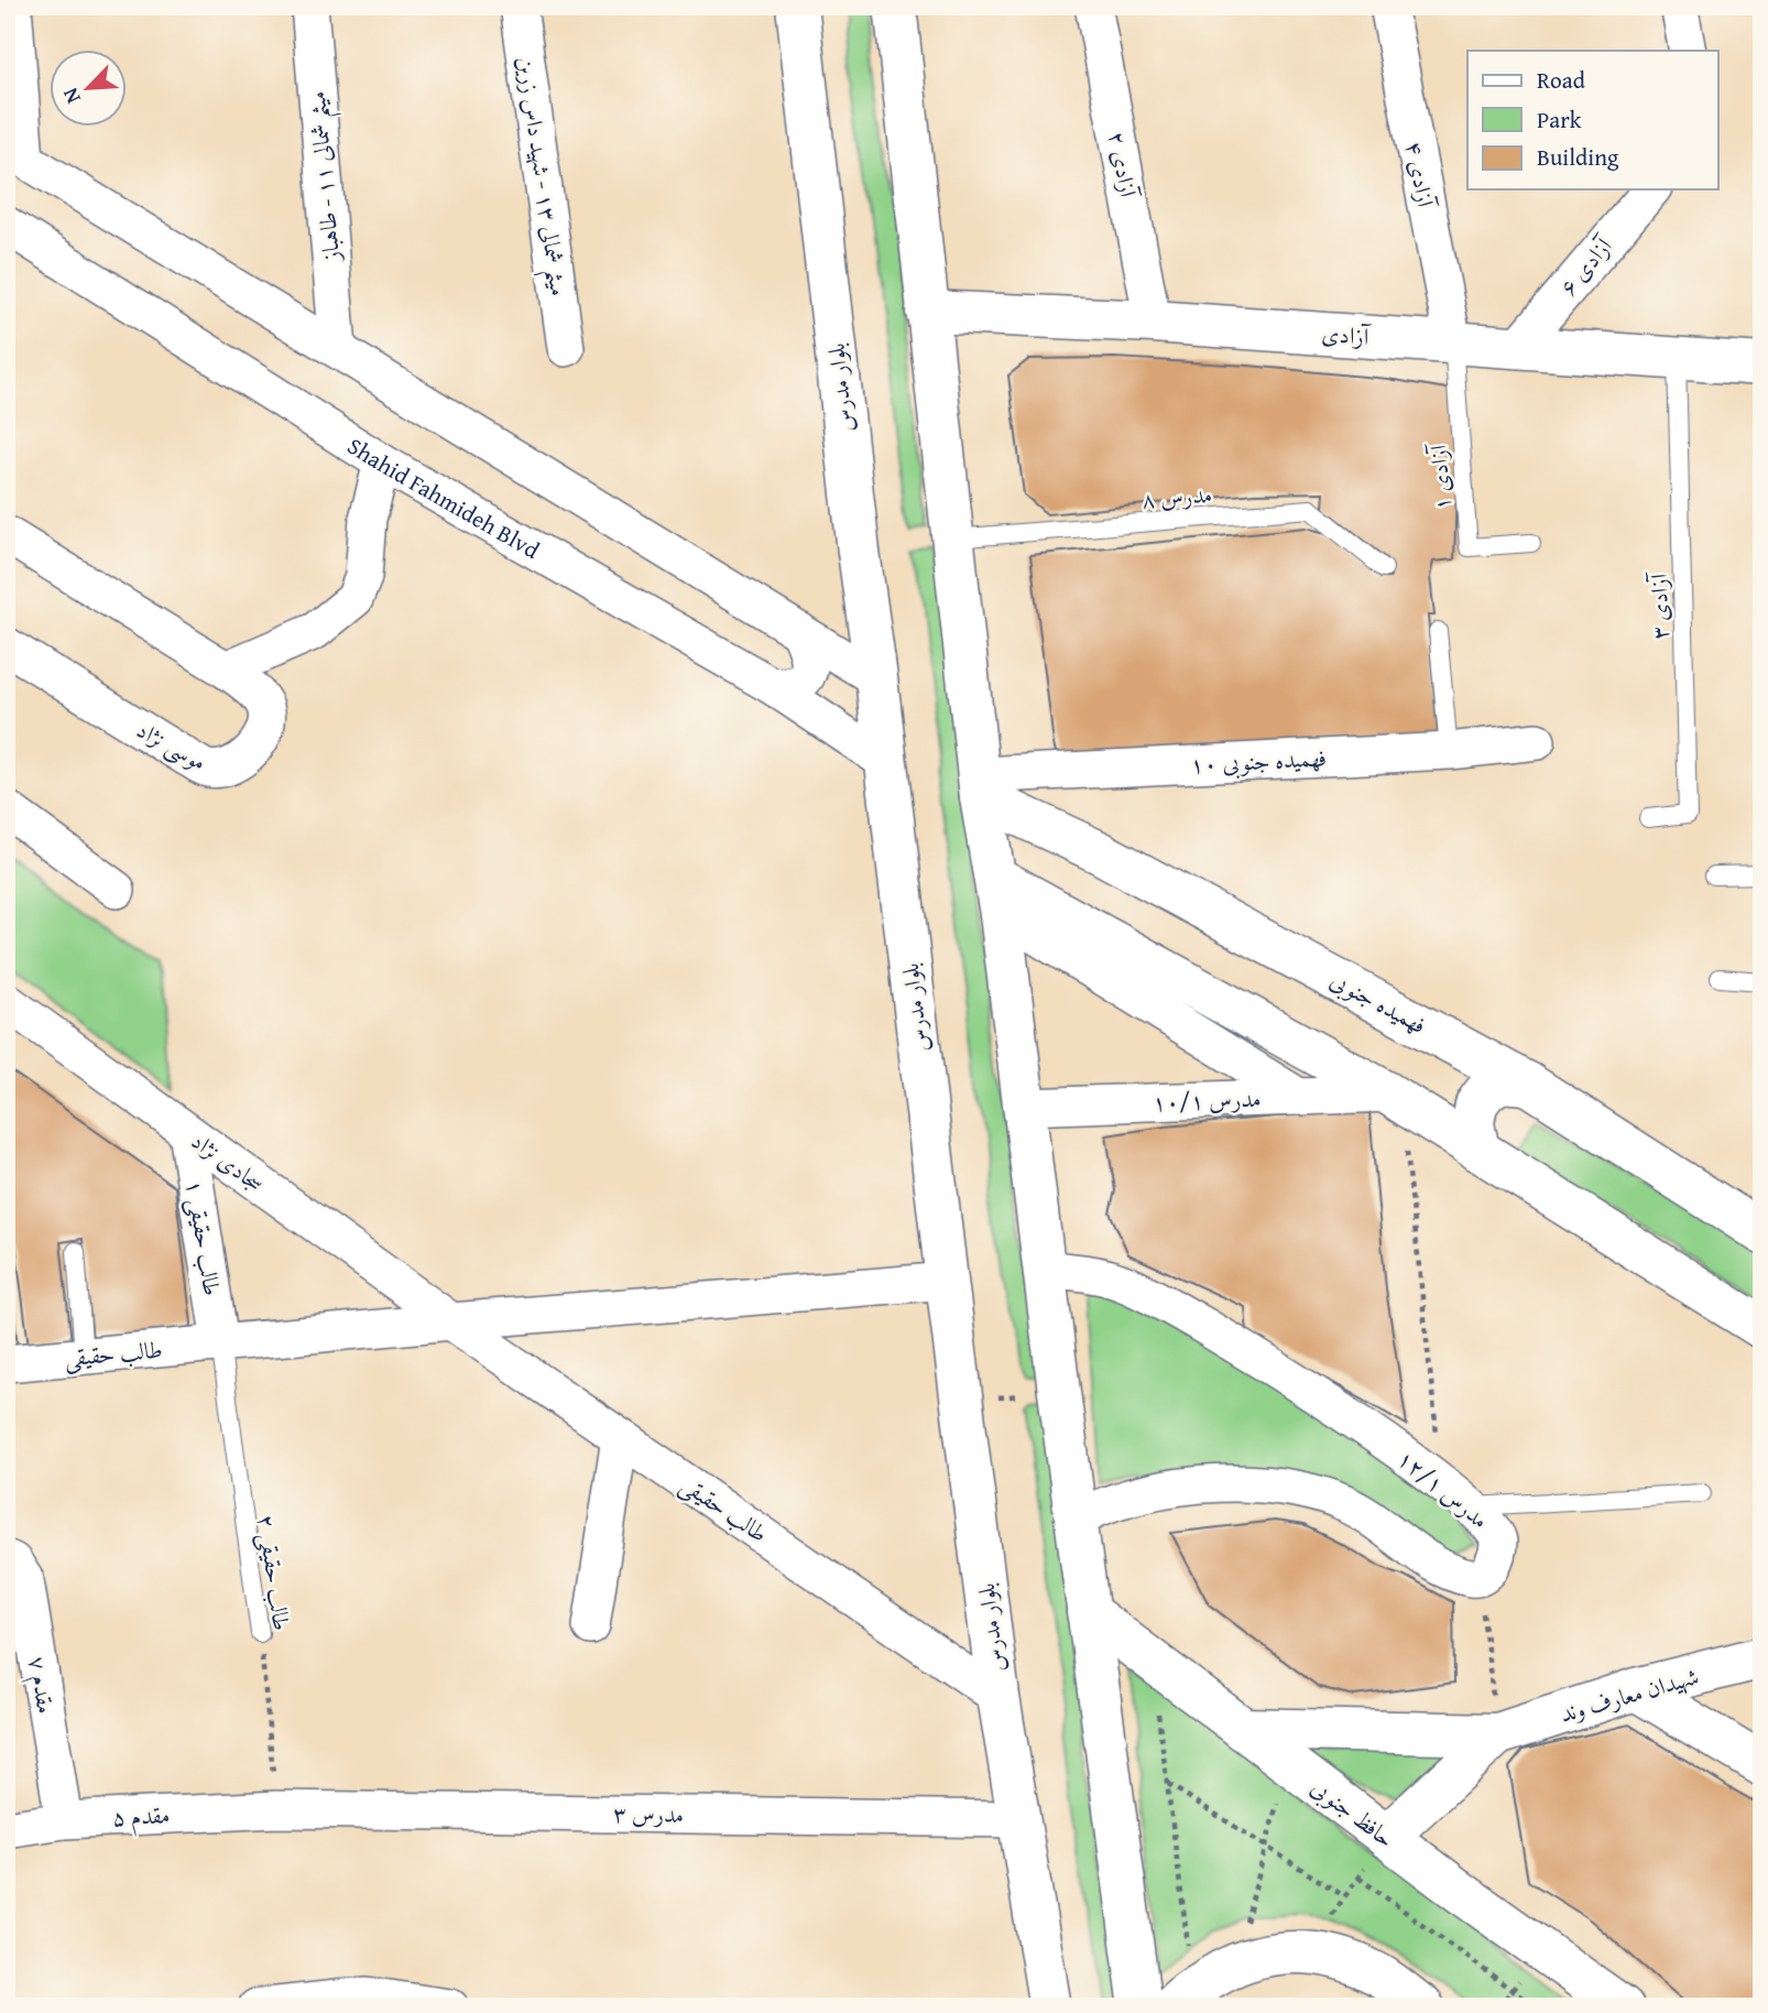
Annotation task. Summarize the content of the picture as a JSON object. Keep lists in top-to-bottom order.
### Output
{
  "streets": {
    "street": [
      "آزادی ۲",
      "آزادی ۴",
      "میثم شمالی ۱۱ - طاهباز",
      "میثم شمالی ۱۳ - شهید داس زرین",
      "آزادی ۶",
      "آزادی",
      "بلوار مدرس",
      "Shahid Fahmideh Blvd",
      "موسی نژاد",
      "فهمیده جنوبی ۱۰",
      "فهمیده جنوبی",
      "مدرس ۱۰/۱",
      "سجادی نژاد",
      "طالب حقیقی ۱",
      "طالب حقیقی",
      "مدرس ۱۲/۱",
      "مقدم ۷",
      "شهیدان معارف وند",
      "حافظ جنوبی",
      "مدرس ۳",
      "مقدم ۵"
    ],
    "lane": [
      "آزادی ۱",
      "مدرس ۸",
      "آزادی ۳",
      "طالب حقیقی ۲"
    ]
  },
  "crossings": [
    ["آزادی ۲", "آزادی"],
    ["آزادی ۴", "آزادی"],
    ["آزادی ۴", "آزادی ۱"],
    ["آزادی ۶", "آزادی"],
    ["آزادی", "آزادی ۱"],
    ["آزادی", "آزادی ۳"],
    ["بلوار مدرس", "Shahid Fahmideh Blvd"],
    ["بلوار مدرس", "طالب حقیقی"],
    ["بلوار مدرس", "مدرس ۳"],
    ["فهمیده جنوبی ۱۰", "فهمیده جنوبی"],
    ["سجادی نژاد", "طالب حقیقی ۱"],
    ["سجادی نژاد", "طالب حقیقی"],
    ["طالب حقیقی ۱", "طالب حقیقی"],
    ["طالب حقیقی ۱", "طالب حقیقی ۲"],
    ["طالب حقیقی", "طالب حقیقی ۲"],
    ["طالب حقیقی ۲", "مدرس ۳"],
    ["طالب حقیقی ۲", "مقدم ۵"],
    ["مقدم ۷", "مقدم ۵"],
    ["مدرس ۳", "مقدم ۵"]
  ],
  "legend": ["Road", "Park", "Building"],
  "north": "bottom left"
}
